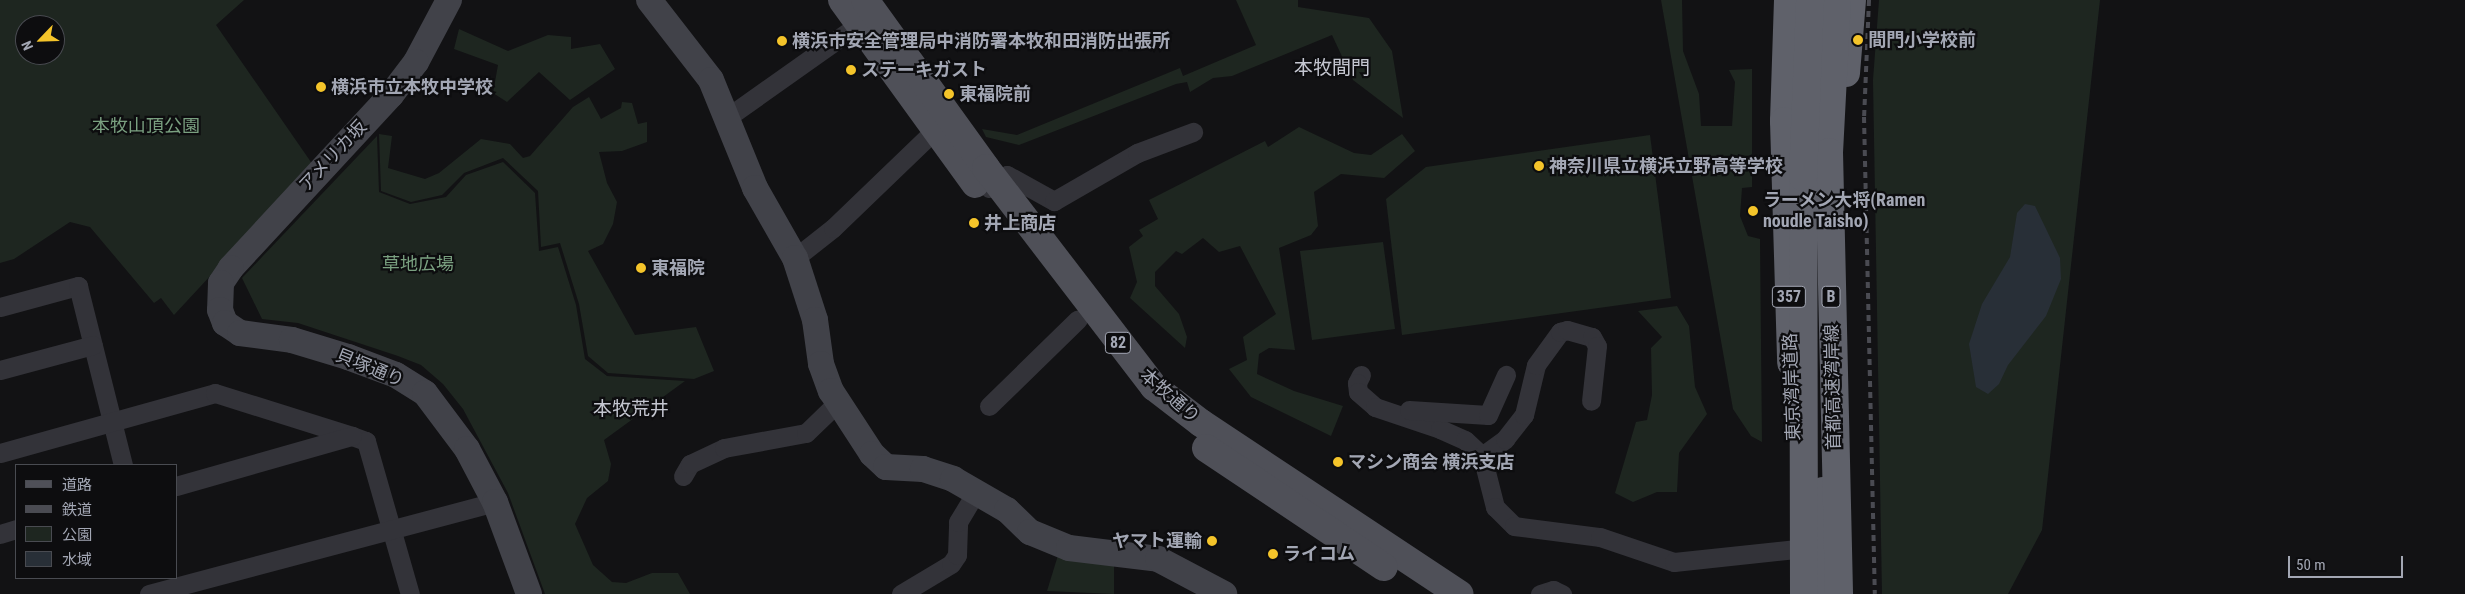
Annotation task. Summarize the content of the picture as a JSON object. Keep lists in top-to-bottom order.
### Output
{
  "streets": {
    "highway": [
      "357",
      "B",
      "東京湾岸道路",
      "首都高速湾岸線"
    ],
    "main road": ["82", "本牧通り"],
    "street": ["アメリカ坂", "貝塚通り"]
  },
  "crossings": [
    ["アメリカ坂", "貝塚通り"]
  ],
  "districts": ["本牧間門", "本牧荒井"],
  "parks": ["本牧山頂公園", "草地広場"],
  "places": [
    "間門小学校前",
    "横浜市安全管理局中消防署本牧和田消防出張所",
    "ステーキガスト",
    "横浜市立本牧中学校",
    "東福院前",
    "神奈川県立横浜立野高等学校",
    "ラーメン大将(Ramen noudle Taisho)",
    "井上商店",
    "東福院",
    "マシン商会 横浜支店",
    "ヤマト運輸",
    "ライコム"
  ],
  "legend": [
    "道路",
    "鉄道",
    "公園",
    "水域"
  ],
  "scale_bar": "50 m",
  "north": "bottom left"
}
